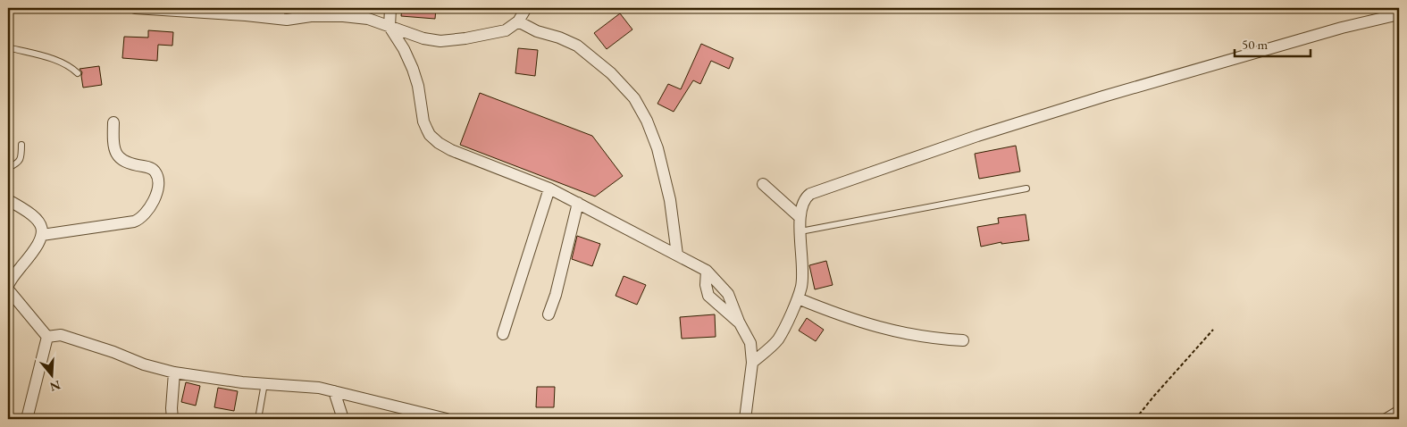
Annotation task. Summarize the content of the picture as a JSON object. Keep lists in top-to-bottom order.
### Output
{
  "scale_bar": "50 m",
  "north": "bottom"
}
